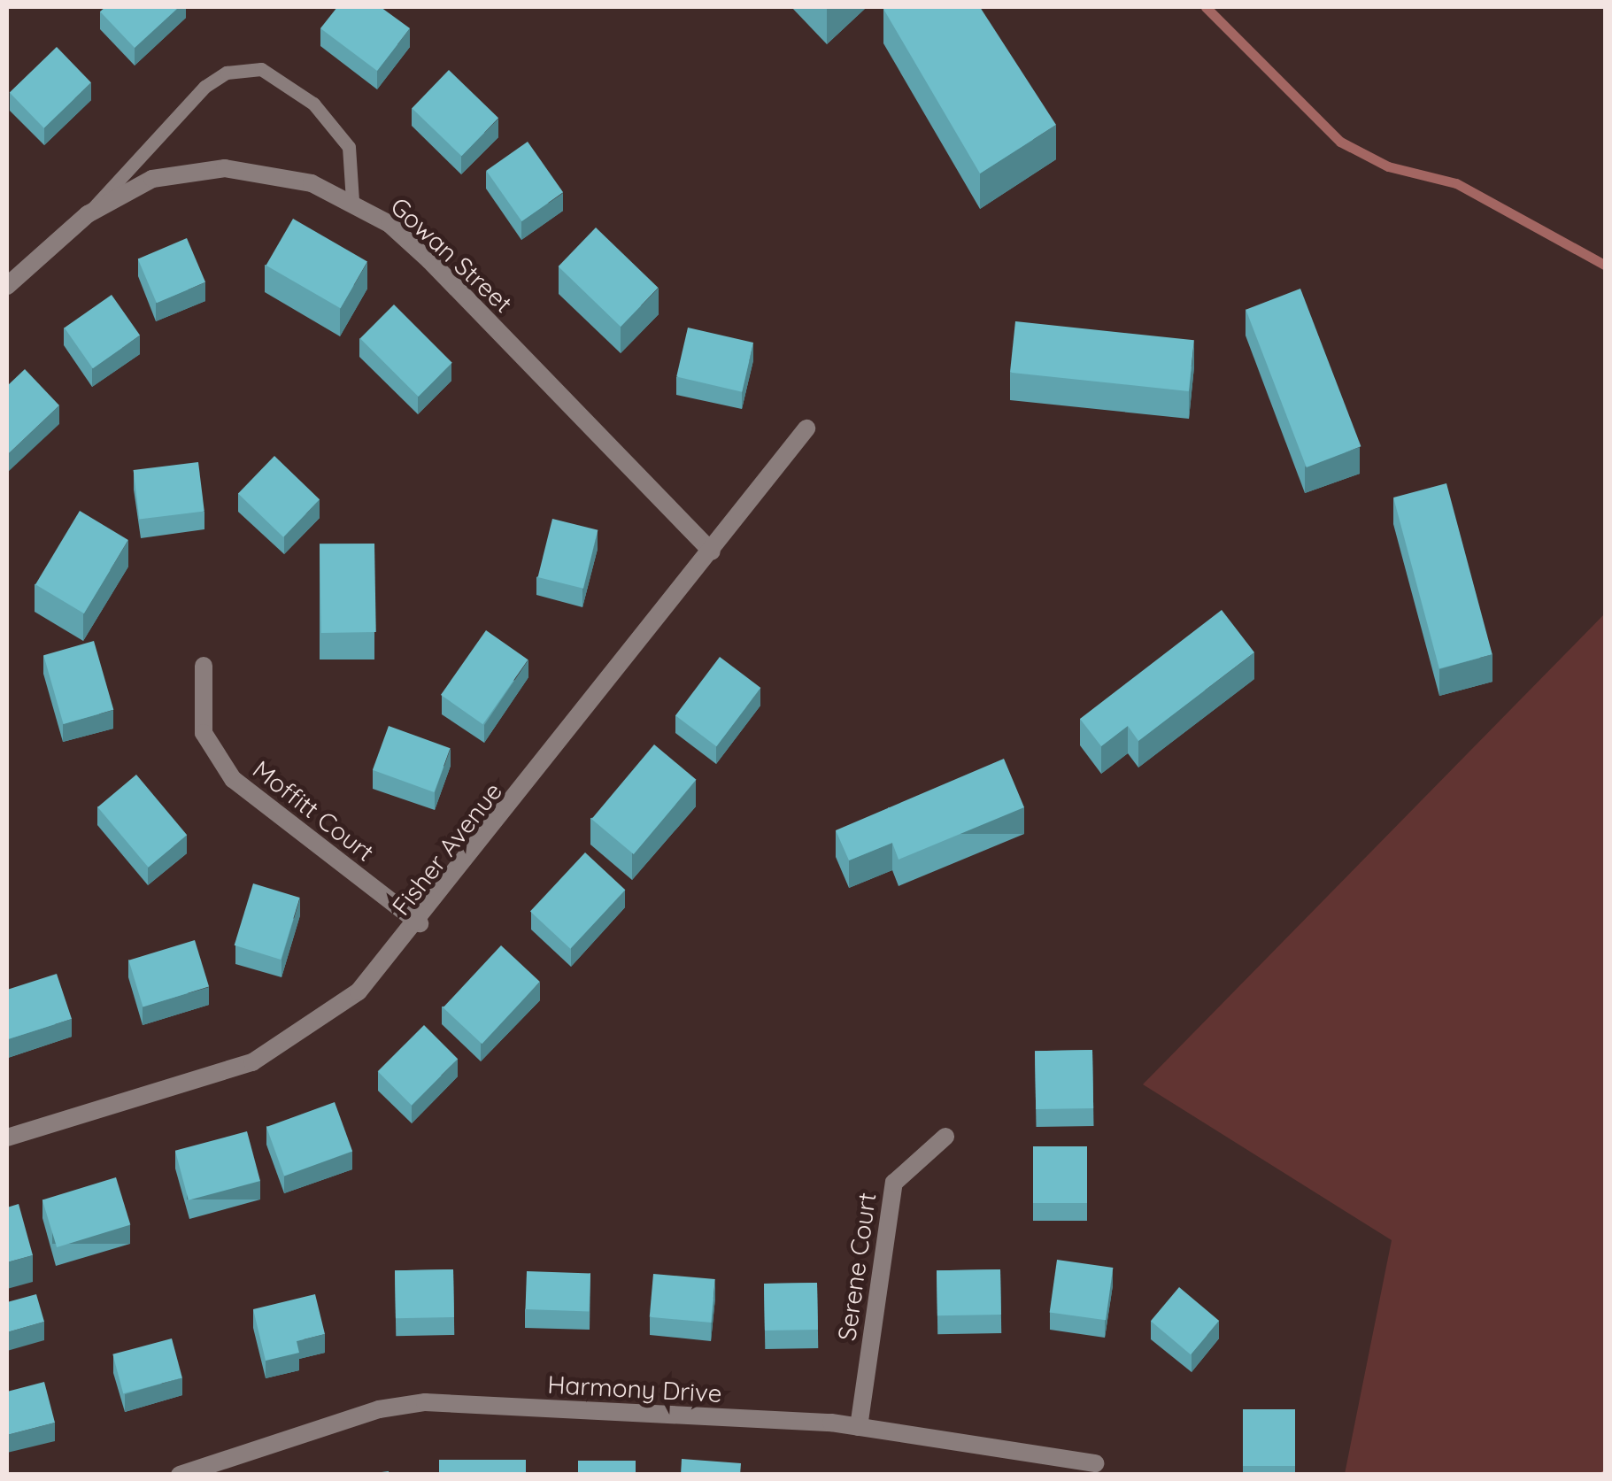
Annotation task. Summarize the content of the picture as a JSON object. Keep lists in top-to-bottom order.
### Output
{
  "streets": {
    "street": [
      "Gowan Street",
      "Moffitt Court",
      "Fisher Avenue",
      "Serene Court",
      "Harmony Drive"
    ]
  },
  "crossings": [
    ["Gowan Street", "Fisher Avenue"],
    ["Moffitt Court", "Fisher Avenue"],
    ["Serene Court", "Harmony Drive"]
  ]
}
